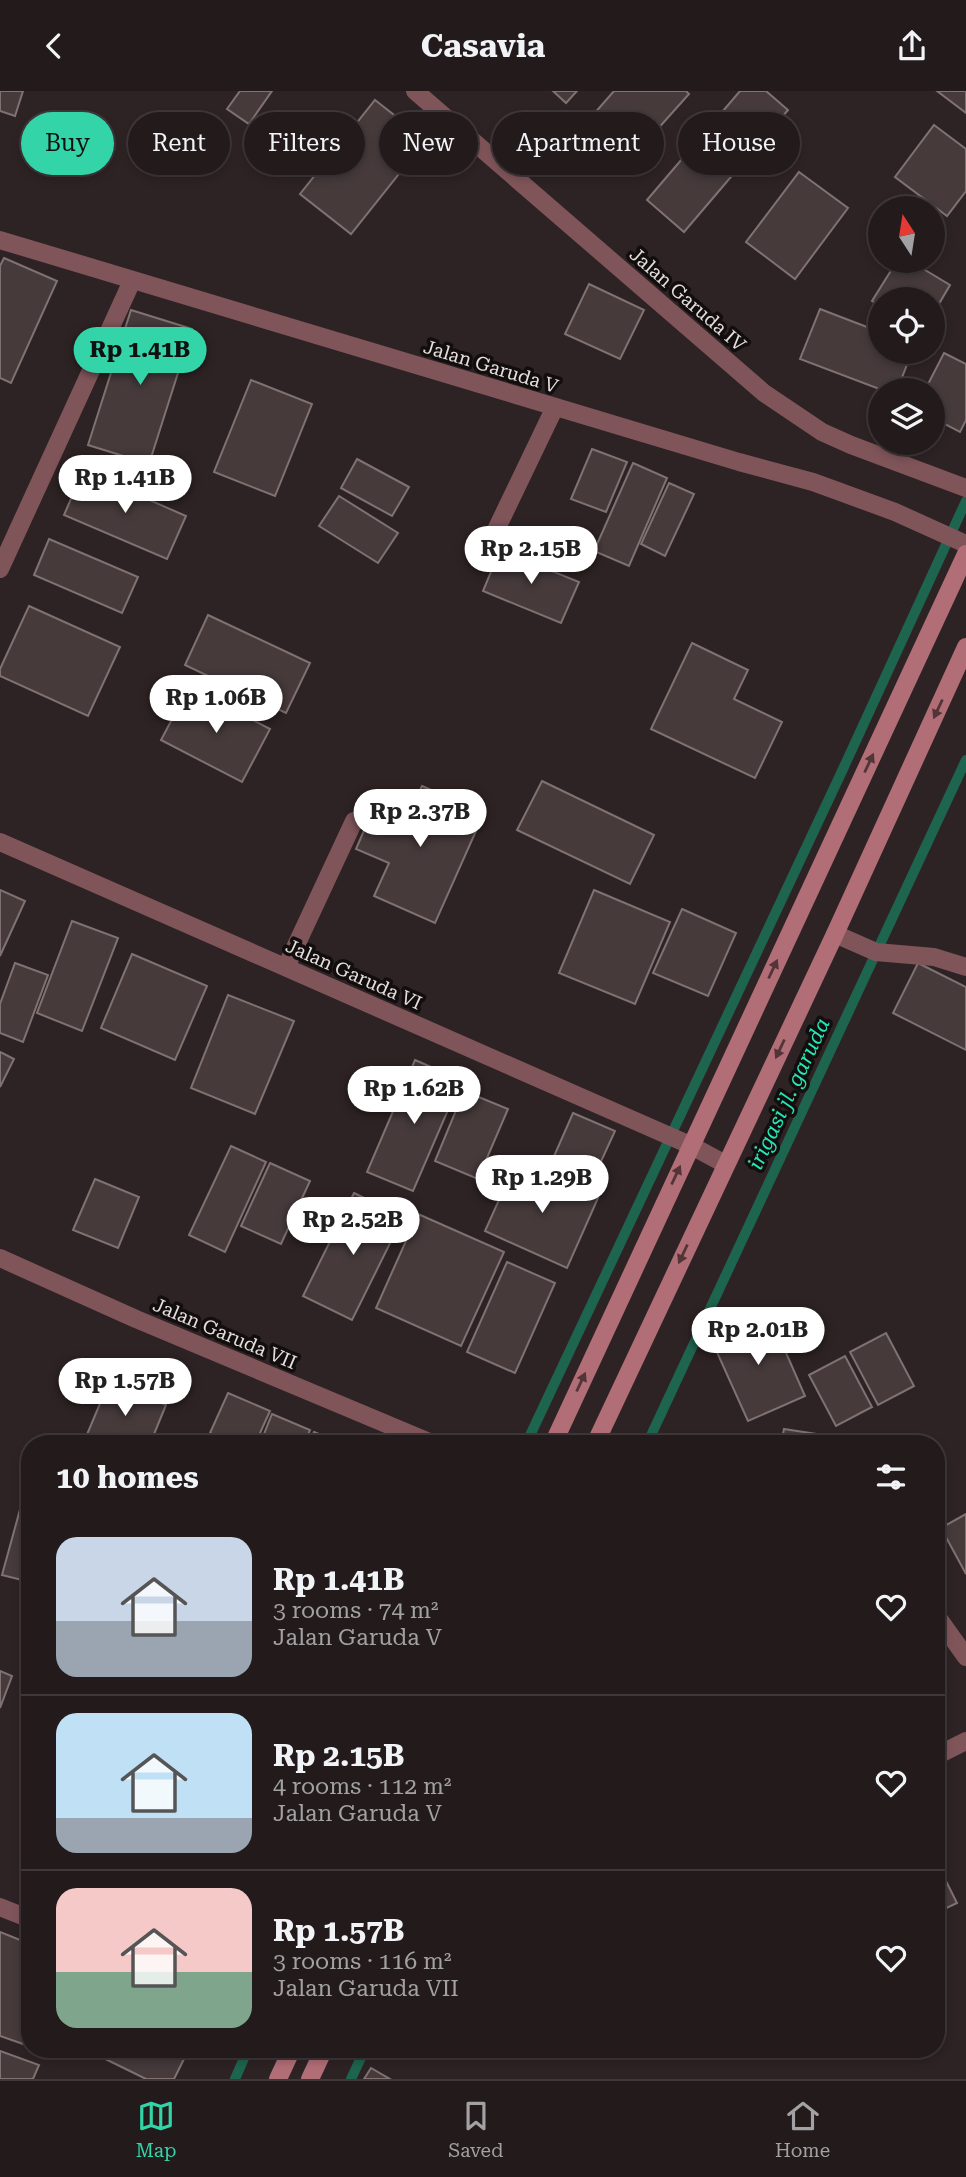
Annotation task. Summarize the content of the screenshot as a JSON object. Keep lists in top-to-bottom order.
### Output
{
  "streets": {
    "street": [
      "Jalan Garuda IV",
      "Jalan Garuda V",
      "Jalan Garuda VI",
      "Jalan Garuda VII"
    ]
  },
  "water": ["irigasi jl. garuda"],
  "north": "top",
  "page": {
    "header": "Casavia",
    "chip": [
      "Buy",
      "Rent",
      "Filters",
      "New",
      "Apartment",
      "House"
    ],
    "price": [
      "Rp 1.41B",
      "Rp 1.41B",
      "Rp 2.15B",
      "Rp 1.06B",
      "Rp 2.37B",
      "Rp 1.62B",
      "Rp 1.29B",
      "Rp 2.52B",
      "Rp 2.01B",
      "Rp 1.57B"
    ],
    "heading": "10 homes",
    "list": [
      {
        "name": "Rp 1.41B",
        "note": "3 rooms · 74 m² · Jalan Garuda V"
      },
      {
        "name": "Rp 2.15B",
        "note": "4 rooms · 112 m² · Jalan Garuda V"
      },
      {
        "name": "Rp 1.57B",
        "note": "3 rooms · 116 m² · Jalan Garuda VII"
      }
    ],
    "tabs": ["Map", "Saved", "Home"]
  }
}
